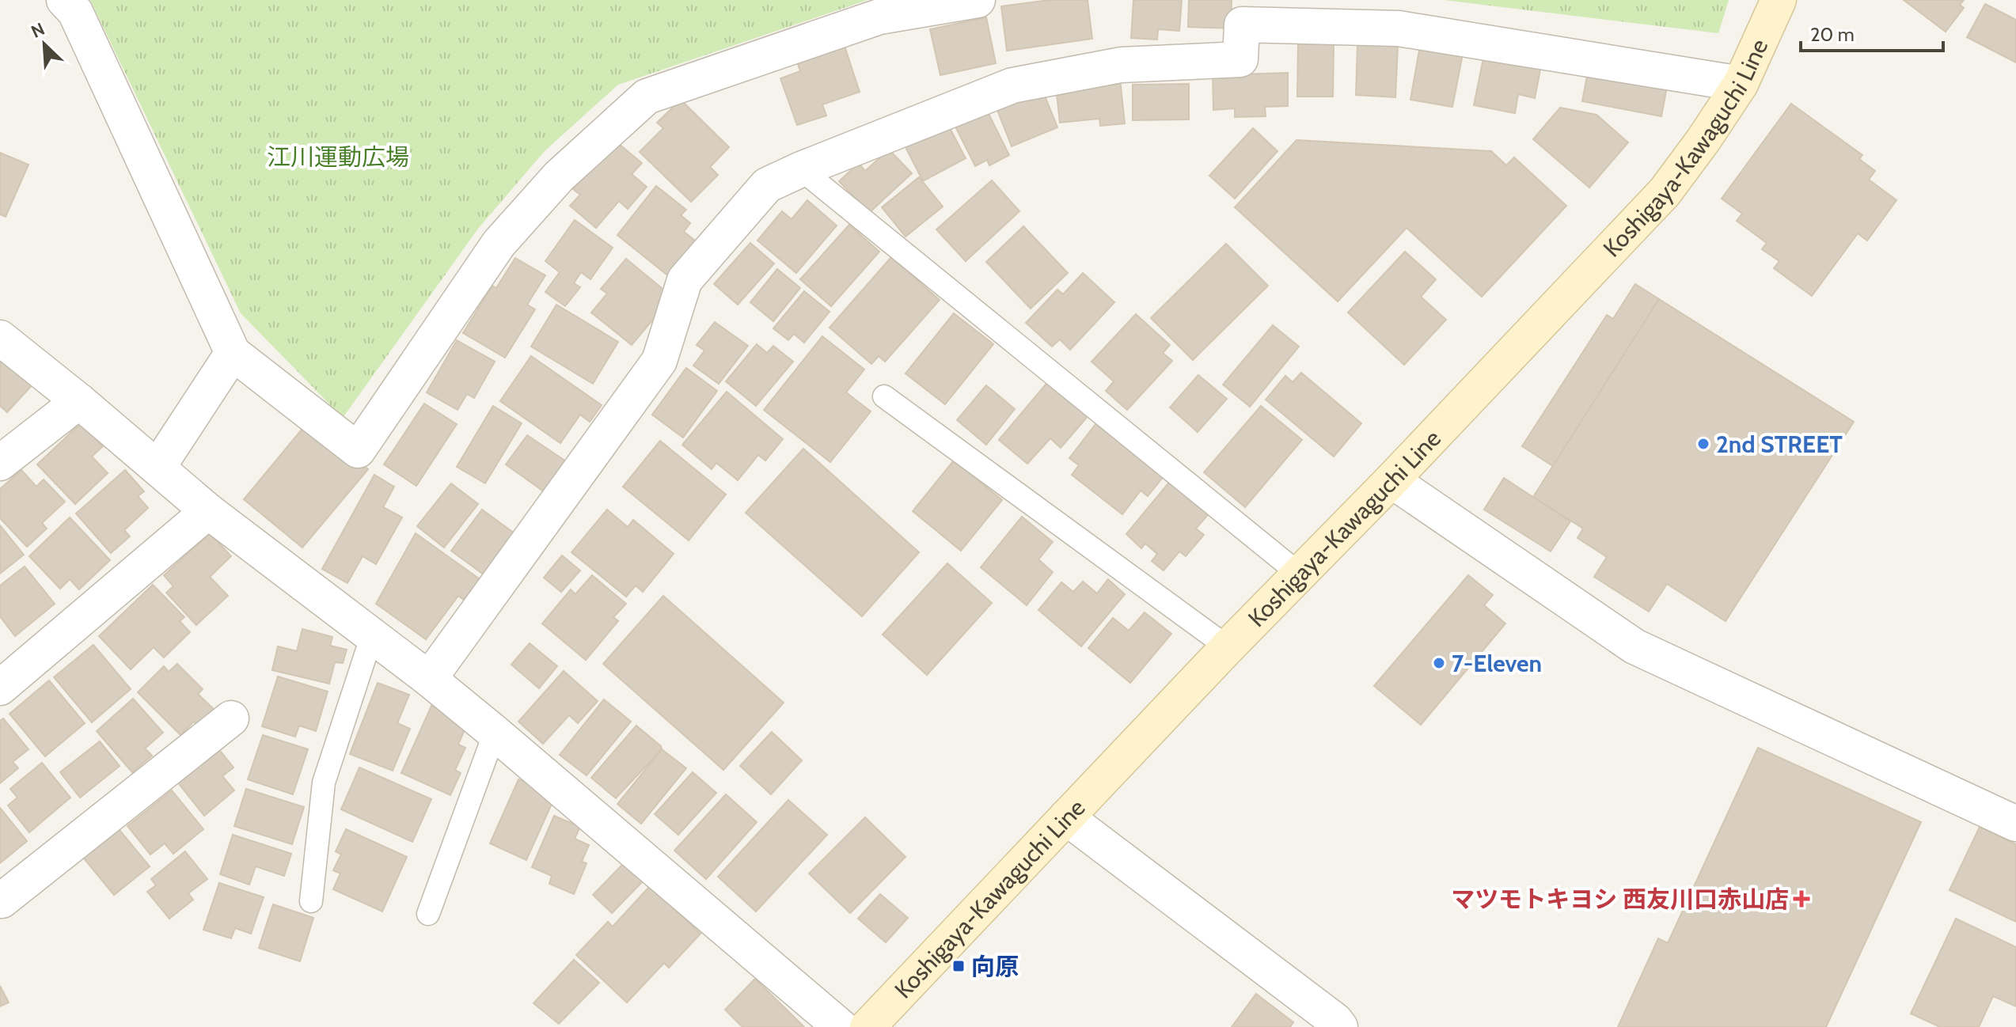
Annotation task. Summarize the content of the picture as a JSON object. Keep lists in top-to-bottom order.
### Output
{
  "streets": {
    "main road": ["Koshigaya-Kawaguchi Line"]
  },
  "parks": ["江川運動広場"],
  "places": {
    "other": ["2nd STREET", "7-Eleven"],
    "health": ["マツモトキヨシ 西友川口赤山店"],
    "transit": ["向原"]
  },
  "scale_bar": "20 m",
  "north": "top left"
}
